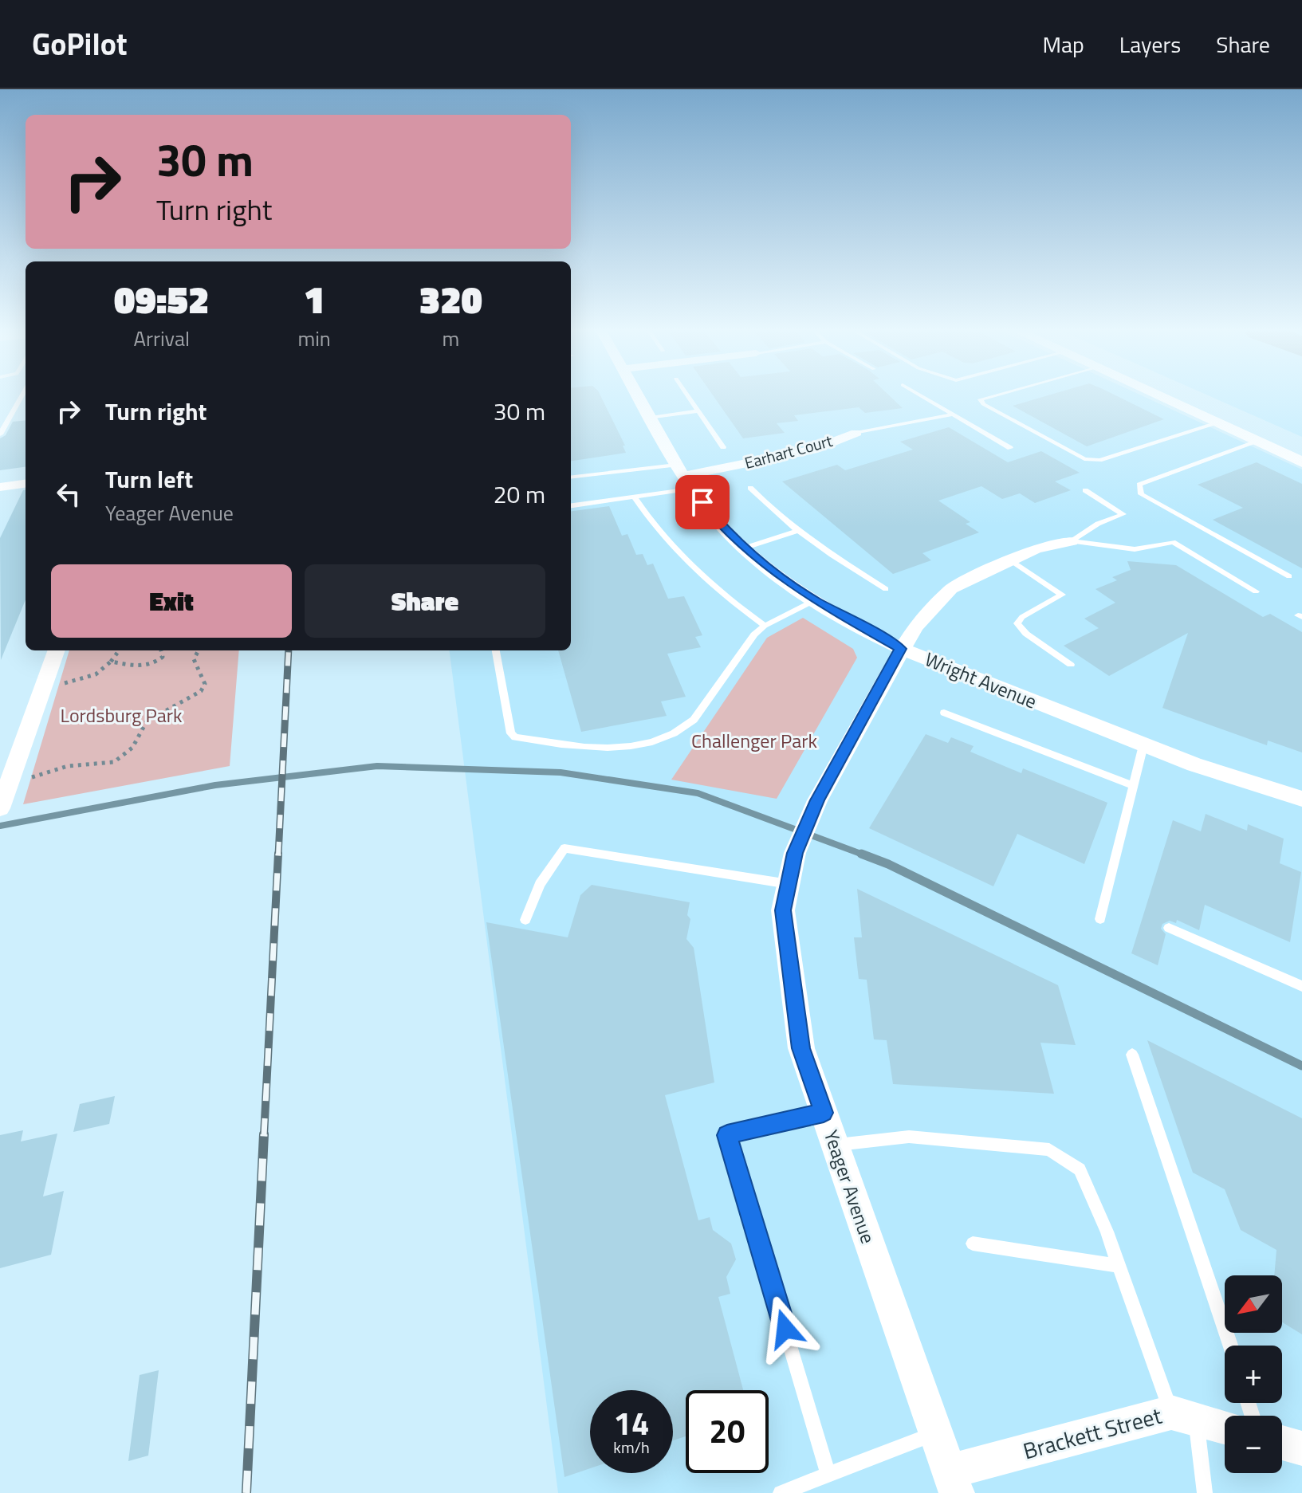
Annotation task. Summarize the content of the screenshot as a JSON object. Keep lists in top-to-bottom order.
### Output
{
  "streets": {
    "street": [
      "Earhart Court",
      "Wright Avenue",
      "Yeager Avenue",
      "Brackett Street"
    ]
  },
  "crossings": [
    ["Earhart Court", "Wright Avenue"],
    ["Wright Avenue", "Yeager Avenue"],
    ["Yeager Avenue", "Brackett Street"]
  ],
  "parks": ["Lordsburg Park", "Challenger Park"],
  "north": "bottom left",
  "page": {
    "header": "GoPilot",
    "nav": ["Map", "Layers", "Share"],
    "turn": ["30 m", "Turn right"],
    "eta": [
      "09:52",
      "Arrival",
      "1",
      "min",
      "320",
      "m"
    ],
    "list": [
      {
        "name": "Turn right",
        "value": "30 m"
      },
      {
        "name": "Turn left",
        "note": "Yeager Avenue",
        "value": "20 m"
      }
    ],
    "buttons": ["Exit", "Share"],
    "map_buttons": ["+", "−"],
    "speed": "14 km/h",
    "limit": "20"
  }
}
